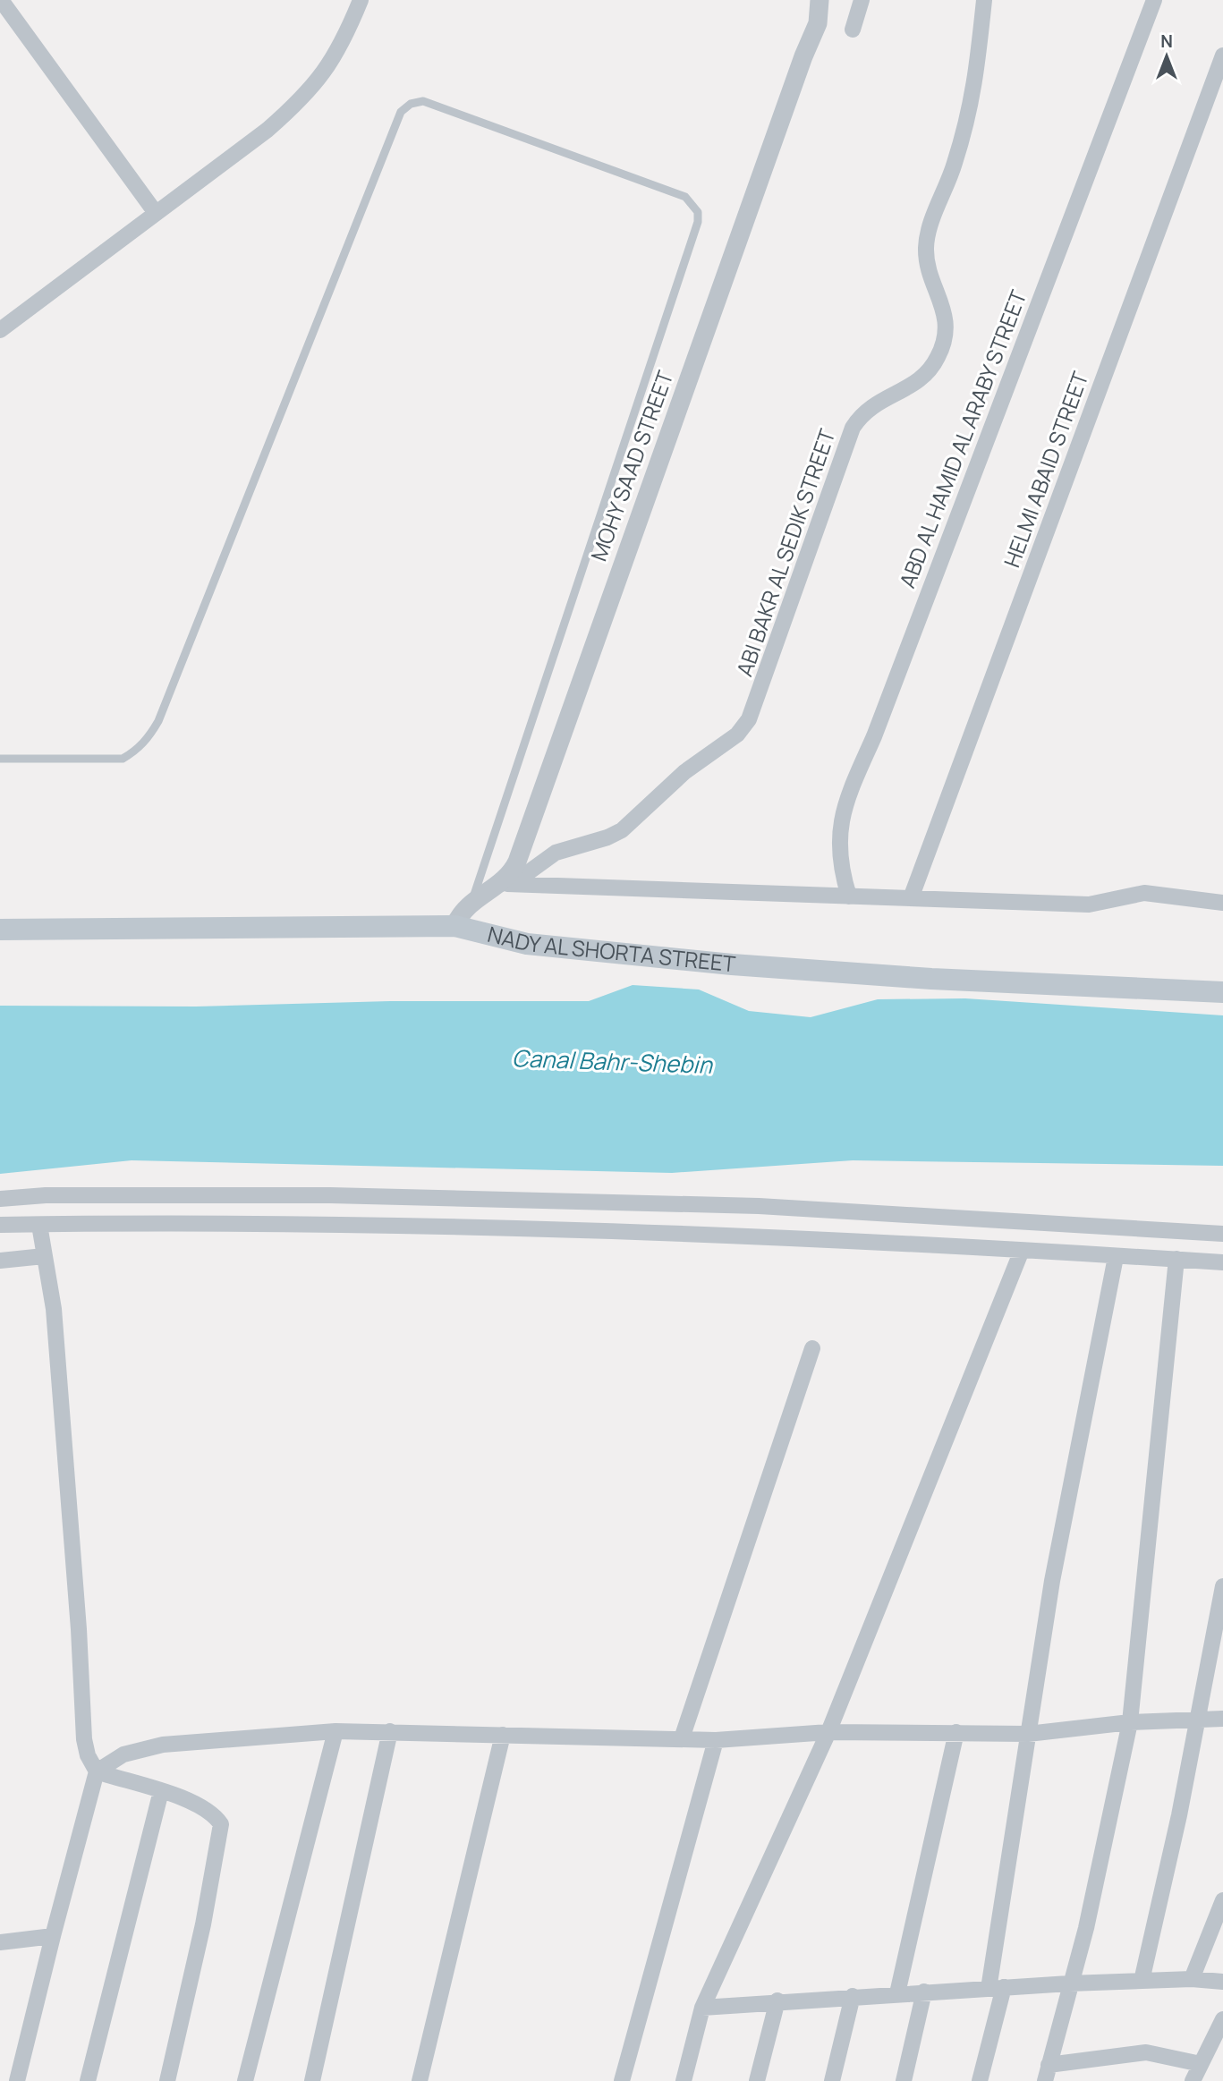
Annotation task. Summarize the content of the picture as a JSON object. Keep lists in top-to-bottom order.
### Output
{
  "streets": {
    "main road": ["NADY AL SHORTA STREET"],
    "street": [
      "ABD AL HAMID AL ARABY STREET",
      "MOHY SAAD STREET",
      "HELMI ABAID STREET",
      "ABI BAKR AL SEDIK STREET"
    ]
  },
  "crossings": [
    ["MOHY SAAD STREET", "ABI BAKR AL SEDIK STREET"],
    ["MOHY SAAD STREET", "NADY AL SHORTA STREET"]
  ],
  "water": ["Canal Bahr-Shebin"],
  "north": "top"
}
